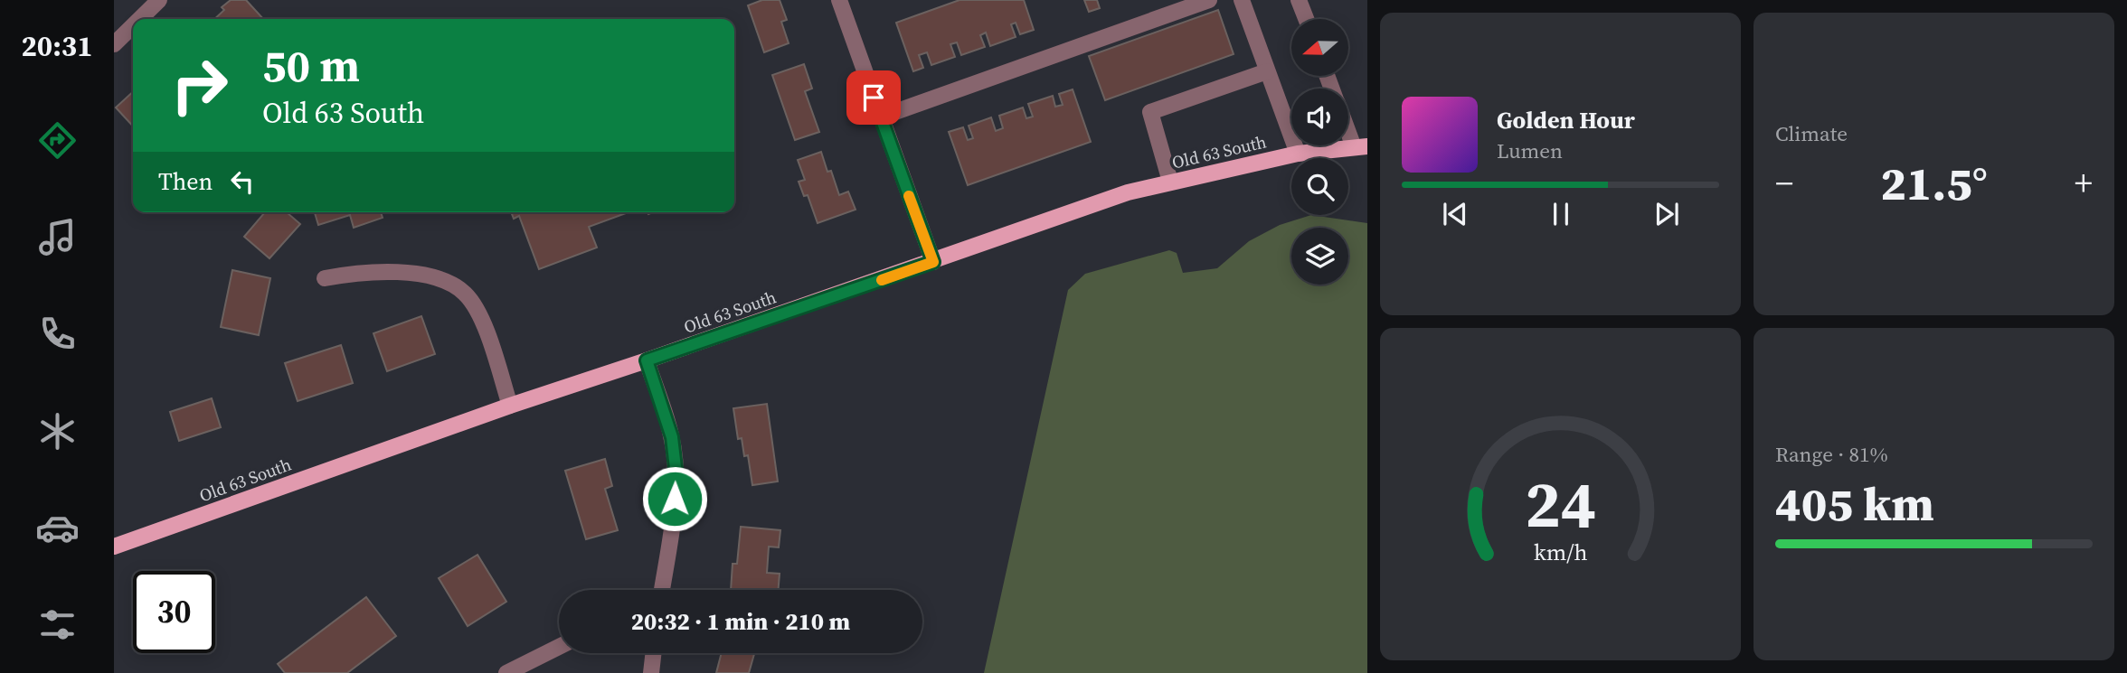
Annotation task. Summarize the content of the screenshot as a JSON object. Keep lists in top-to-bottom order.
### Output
{
  "streets": {
    "main road": ["Old 63 South"]
  },
  "north": "left",
  "page": {
    "tabs": "20:31",
    "tile": [
      "Climate",
      ["Range · 81%", "405 km"]
    ],
    "turn": ["50 m", "Old 63 South"],
    "song": ["Golden Hour", "Lumen"],
    "then": "Then",
    "heat": ["−", "21.5°", "+"],
    "limit": "30",
    "trip": "20:32 · 1 min · 210 m",
    "gauge": ["24", "km/h"]
  }
}
